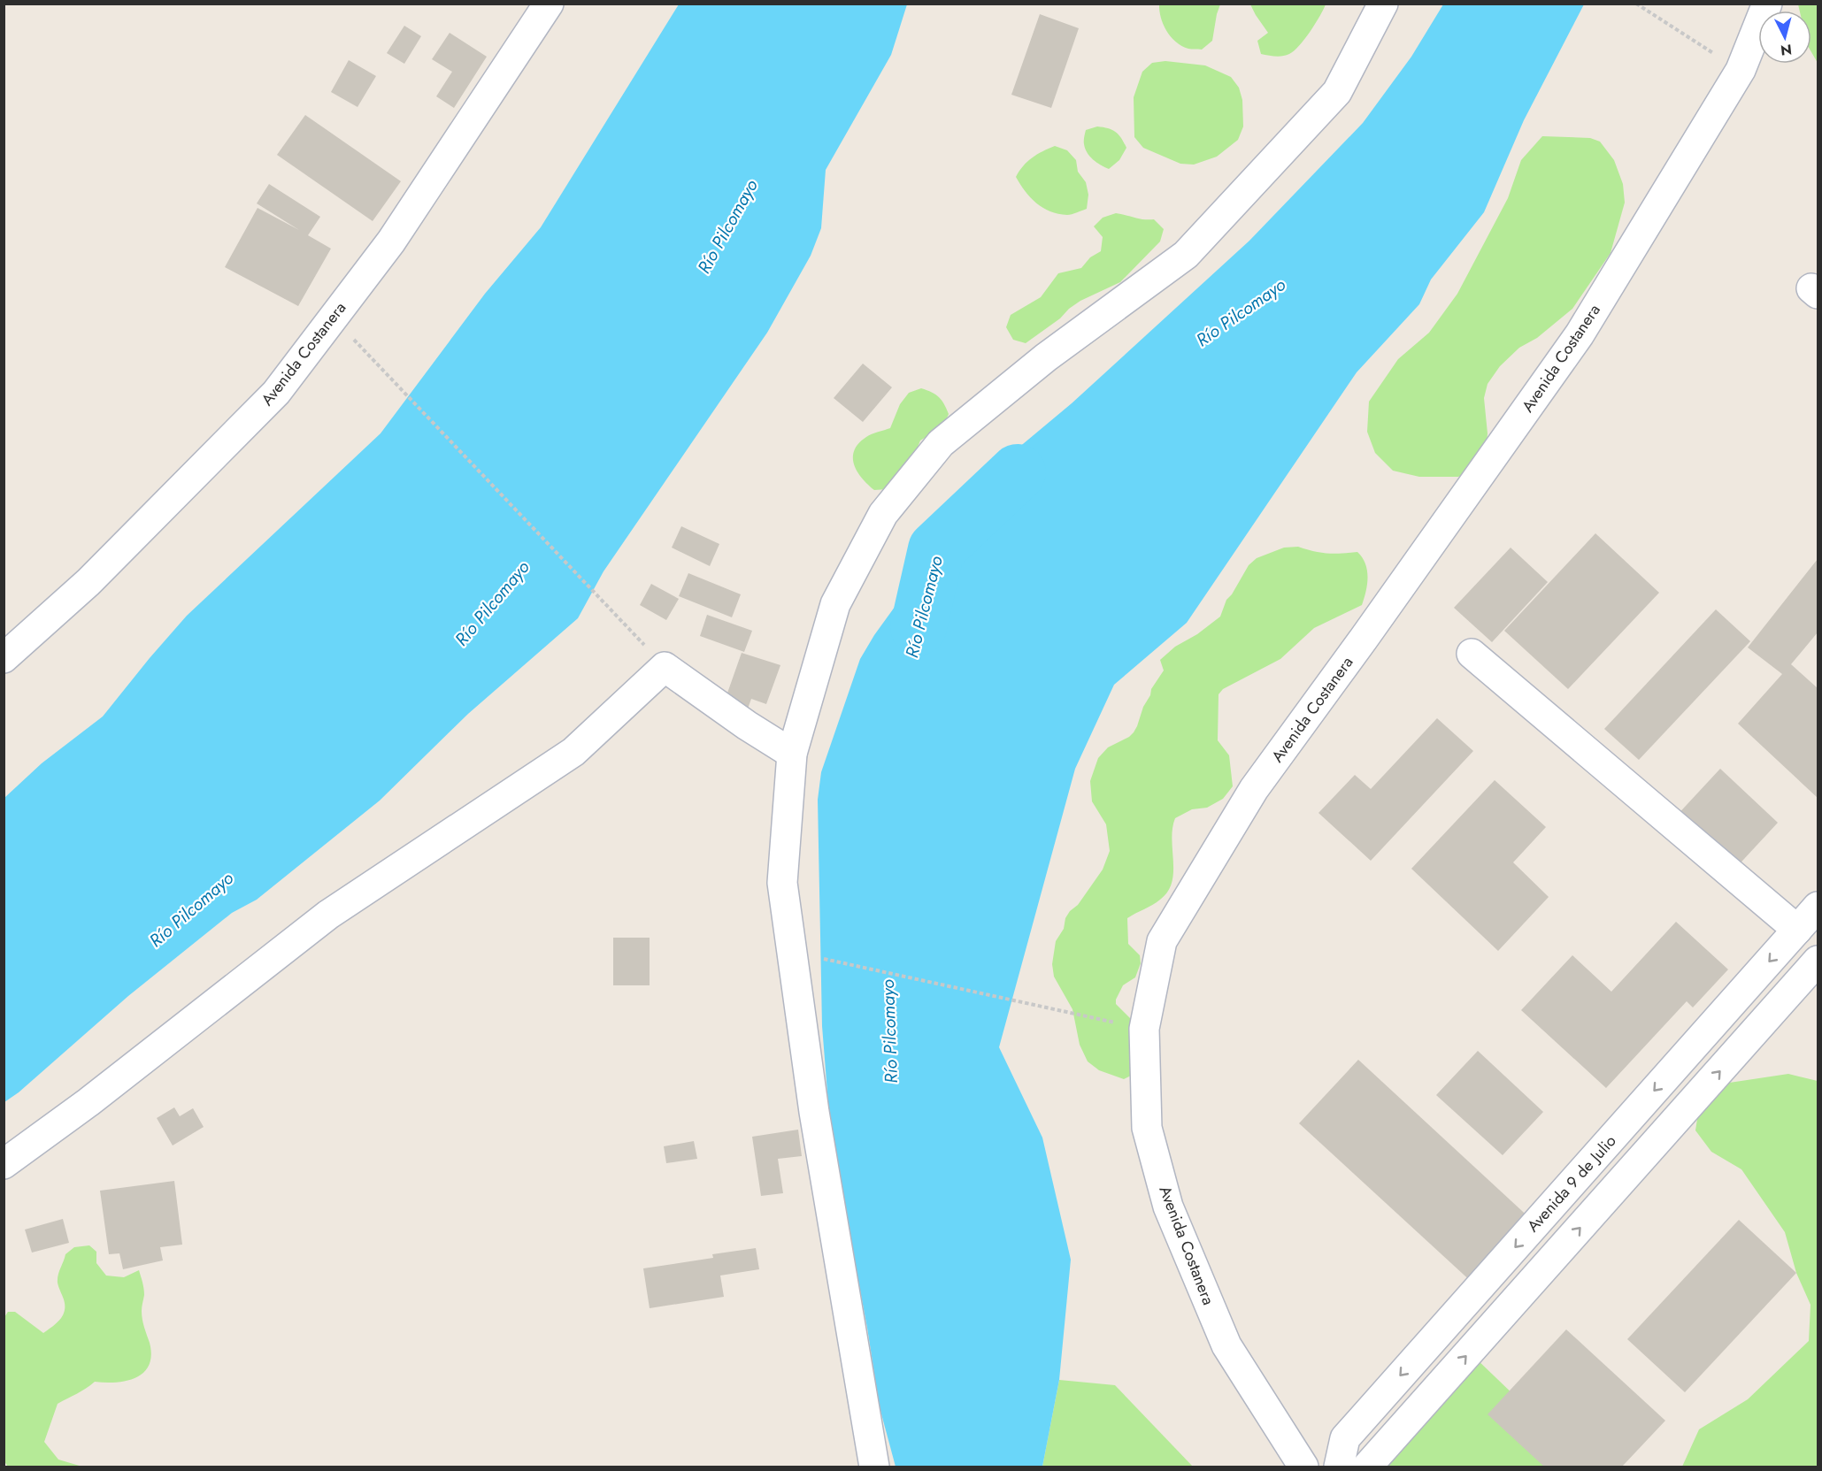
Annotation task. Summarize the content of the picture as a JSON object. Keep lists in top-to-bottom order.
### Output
{
  "streets": {
    "street": ["Avenida Costanera", "Avenida 9 de Julio"]
  },
  "water": ["Río Pilcomayo"],
  "north": "bottom"
}
